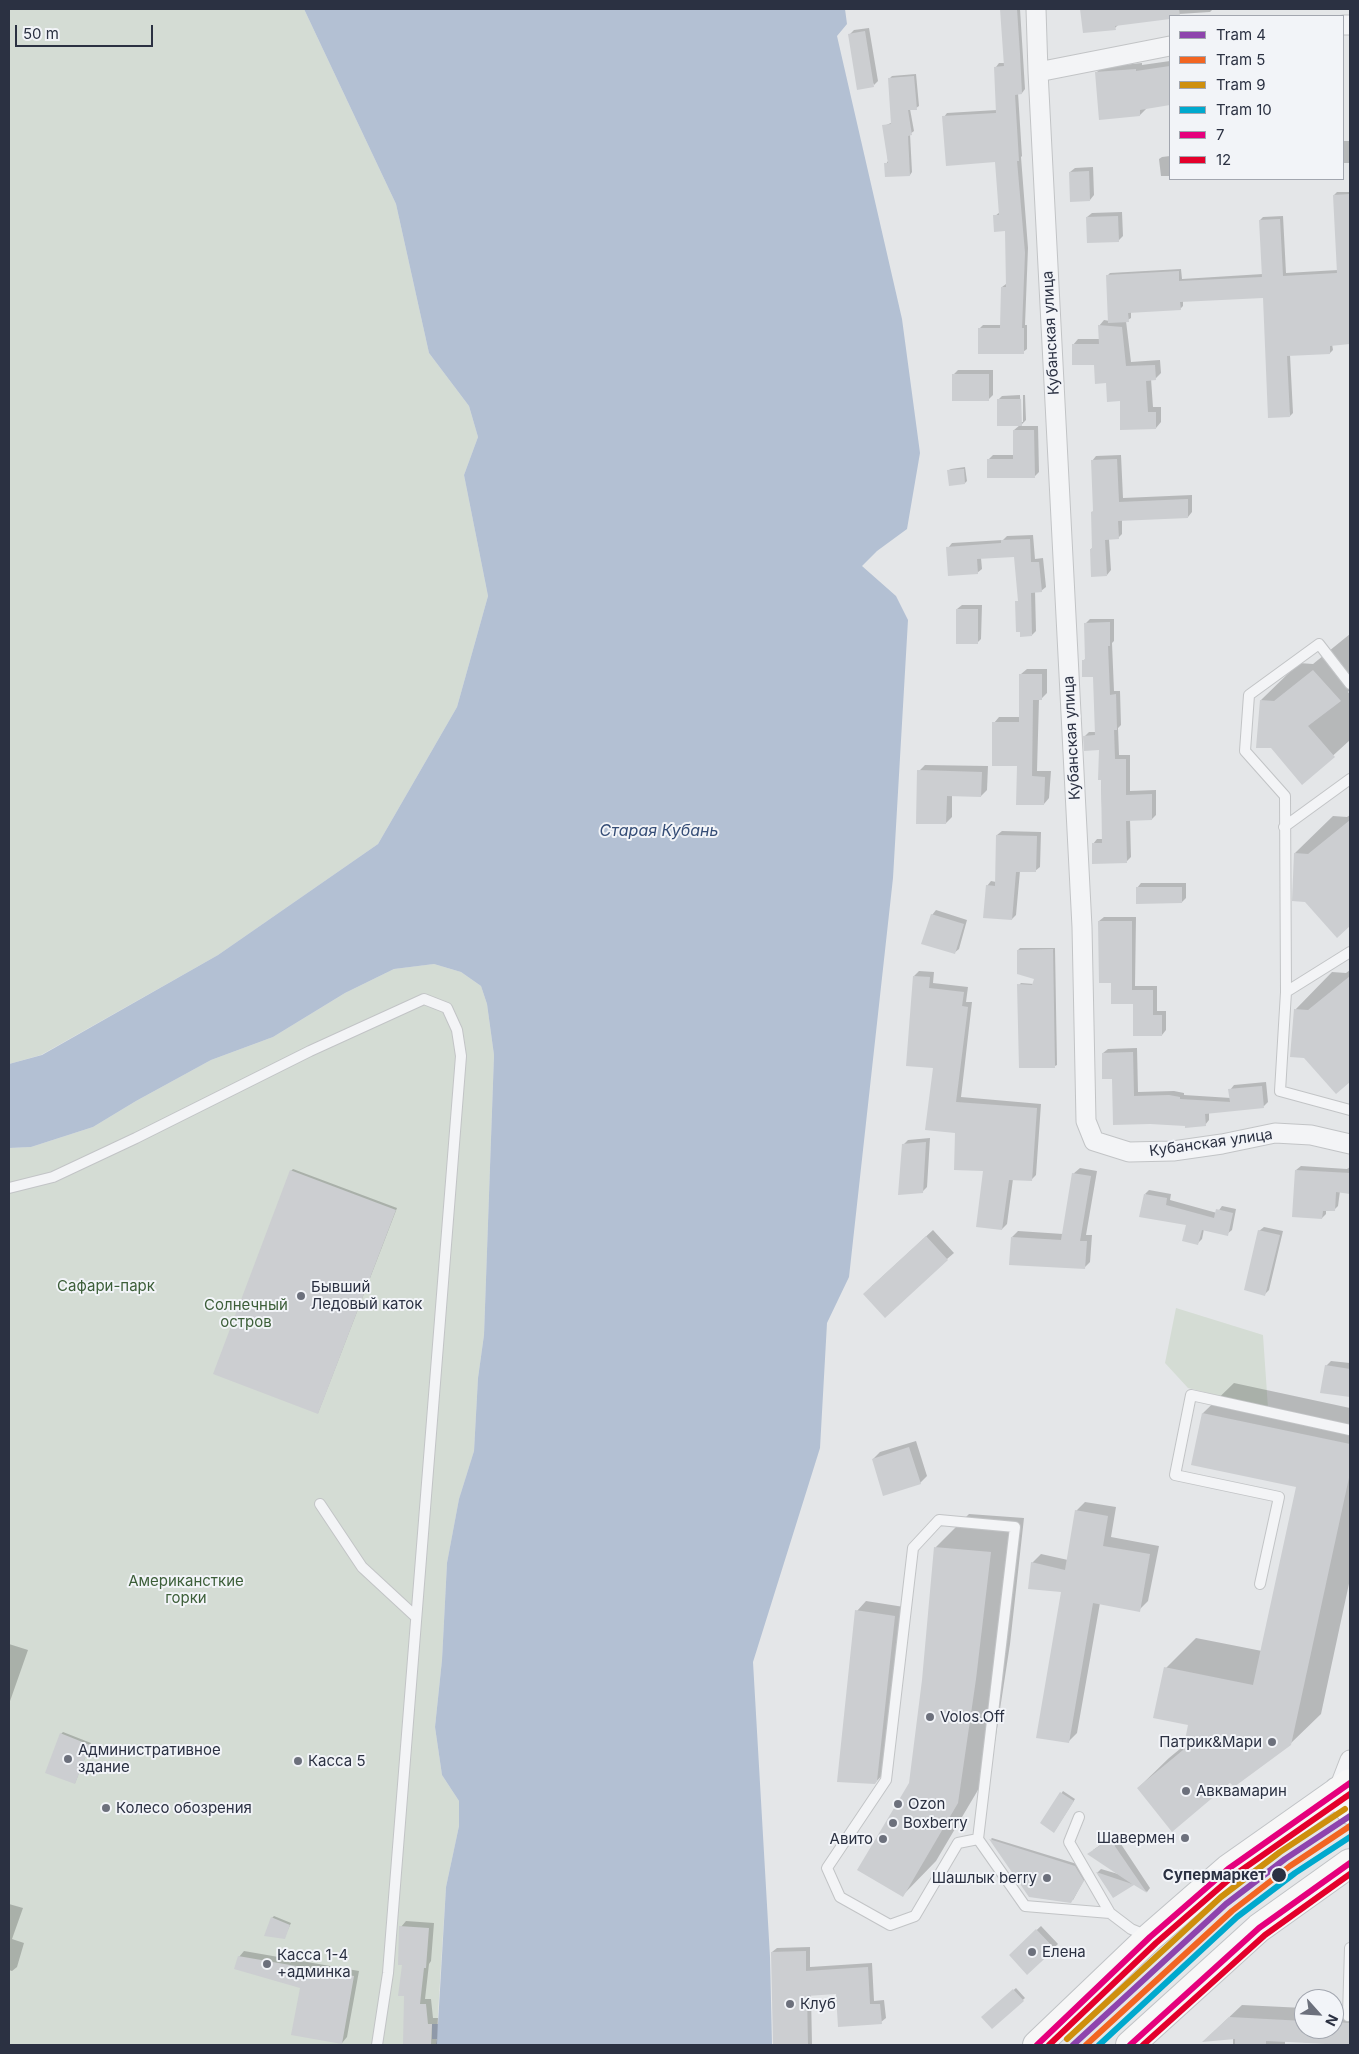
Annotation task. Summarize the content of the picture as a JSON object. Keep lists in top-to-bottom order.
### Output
{
  "streets": {
    "street": ["Кубанская улица"]
  },
  "water": ["Старая Кубань"],
  "parks": ["Сафари-парк", "Солнечный остров", "Американсткие горки"],
  "places": [
    "Бывший Ледовый каток",
    "Volos.Off",
    "Патрик&Мари",
    "Административное здание",
    "Касса 5",
    "Авквамарин",
    "Ozon",
    "Колесо обозрения",
    "Boxberry",
    "Шавермен",
    "Авито",
    "Супермаркет",
    "Шашлык berry",
    "Елена",
    "Касса 1-4 +админка",
    "Клуб"
  ],
  "lines": [
    "transit line 7",
    "transit line 12",
    "tram line 9",
    "tram line 4",
    "tram line 5",
    "tram line 10"
  ],
  "legend": [
    "Tram 4",
    "Tram 5",
    "Tram 9",
    "Tram 10",
    "7",
    "12"
  ],
  "scale_bar": "50 m",
  "north": "bottom right"
}
